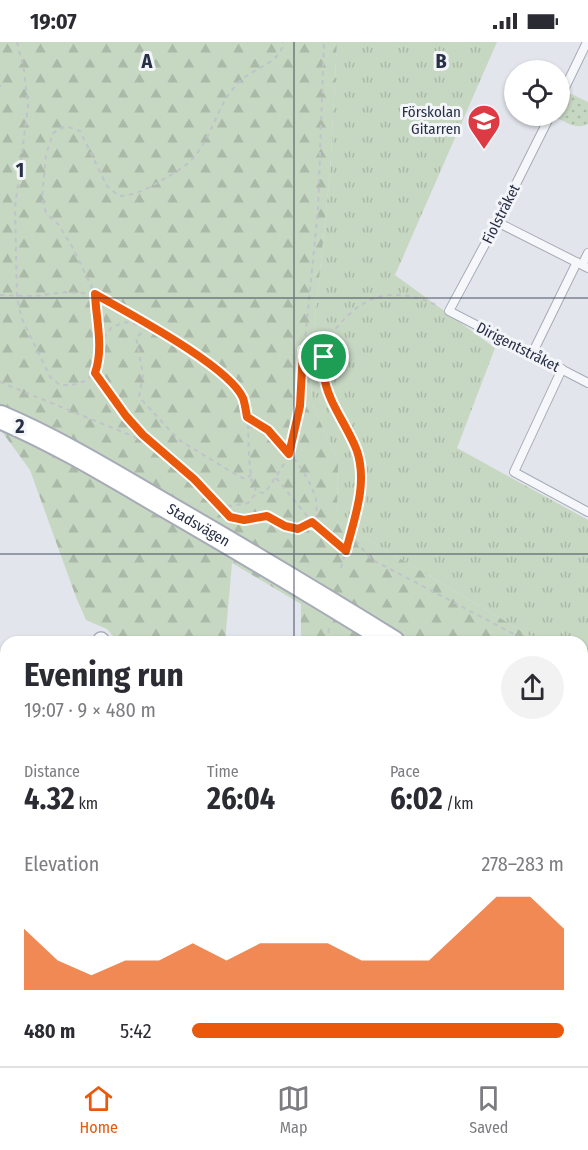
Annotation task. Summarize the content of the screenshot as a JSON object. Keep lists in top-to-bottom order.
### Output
{
  "streets": {
    "main road": ["Stadsvägen"],
    "lane": ["Fiolstråket", "Dirigentstråket"]
  },
  "crossings": [
    ["Fiolstråket", "Dirigentstråket"]
  ],
  "places": {
    "school or university": ["Förskolan Gitarren"]
  },
  "page": {
    "status": "19:07",
    "heading": ["Evening run", "19:07 · 9 × 480 m"],
    "stats": [
      ["Distance", "4.32 km"],
      ["Time", "26:04"],
      ["Pace", "6:02 /km"]
    ],
    "chart": ["Elevation", "278–283 m"],
    "list": [
      {
        "name": "480 m",
        "note": "5:42"
      }
    ],
    "tabs": ["Home", "Map", "Saved"]
  },
  "grid": {
    "columns": ["A", "B"],
    "rows": ["1", "2"]
  }
}
